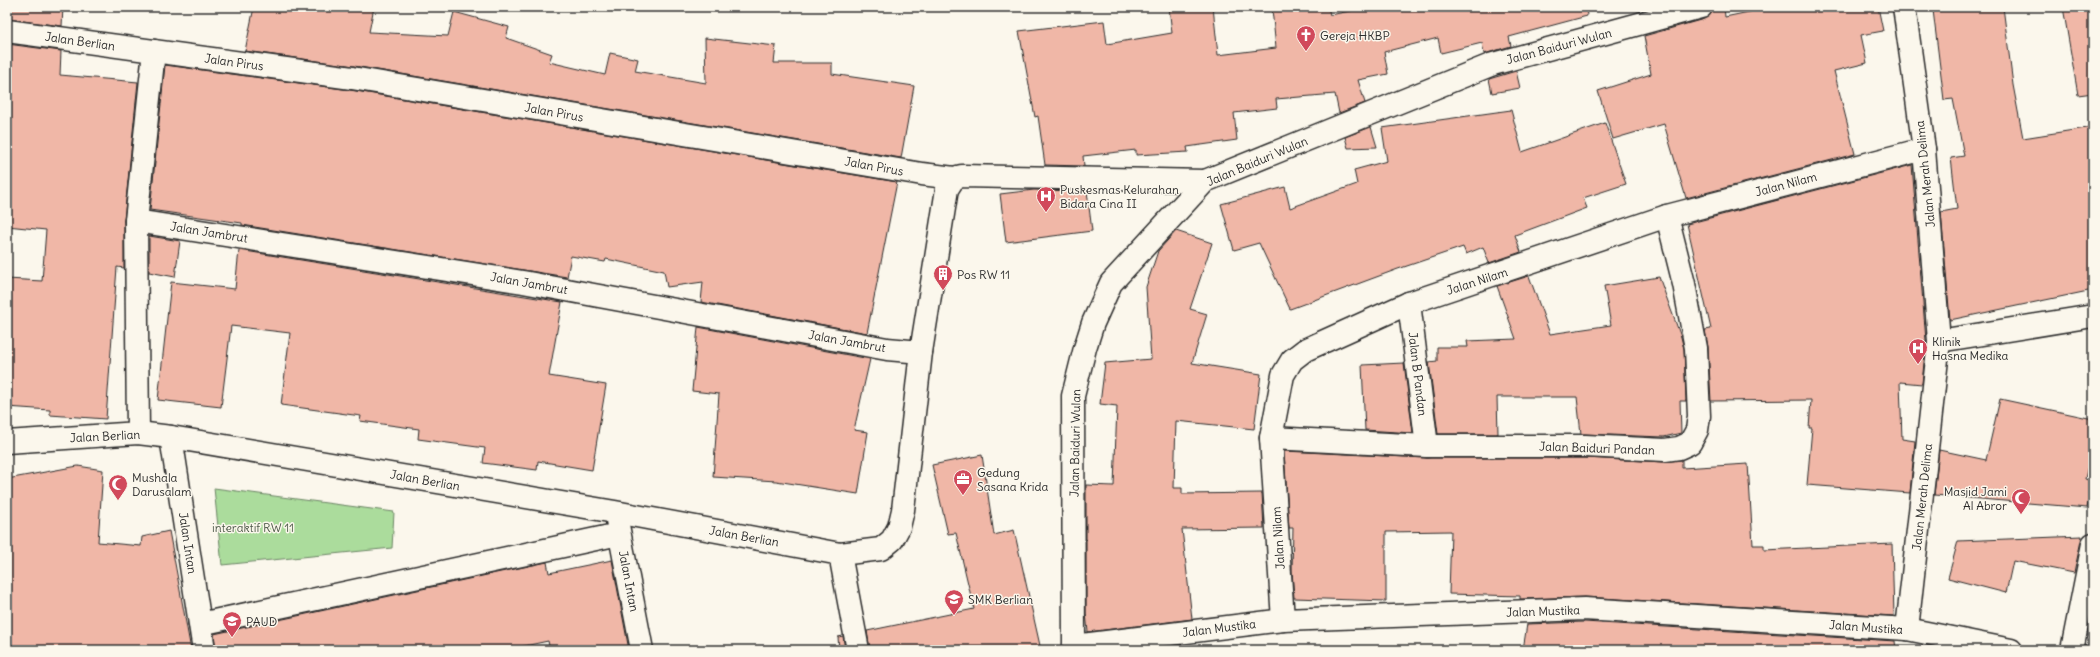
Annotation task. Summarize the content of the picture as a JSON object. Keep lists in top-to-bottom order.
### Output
{
  "streets": {
    "street": [
      "Jalan Berlian",
      "Jalan Baiduri Wulan",
      "Jalan Pirus",
      "Jalan Merah Delima",
      "Jalan Nilam",
      "Jalan Jambrut",
      "Jalan B Pandan",
      "Jalan Baiduri Pandan",
      "Jalan Intan",
      "Jalan Mustika"
    ]
  },
  "crossings": [
    ["Jalan Berlian", "Jalan Pirus"],
    ["Jalan Berlian", "Jalan Jambrut"],
    ["Jalan Berlian", "Jalan Intan"],
    ["Jalan Baiduri Wulan", "Jalan Pirus"],
    ["Jalan Baiduri Wulan", "Jalan Mustika"],
    ["Jalan Merah Delima", "Jalan Nilam"],
    ["Jalan Merah Delima", "Jalan Mustika"],
    ["Jalan Nilam", "Jalan B Pandan"],
    ["Jalan Nilam", "Jalan Baiduri Pandan"],
    ["Jalan Nilam", "Jalan Mustika"],
    ["Jalan B Pandan", "Jalan Baiduri Pandan"]
  ],
  "parks": ["interaktif RW 11"],
  "places": {
    "church": ["Gereja HKBP"],
    "hospital": ["Puskesmas Kelurahan Bidara Cina II", "Klinik Hasna Medika"],
    "building": ["Pos RW 11"],
    "office": ["Gedung Sasana Krida"],
    "mosque": ["Mushala Darusalam", "Masjid Jami Al Abror"],
    "school or university": ["SMK Berlian", "PAUD"]
  }
}
